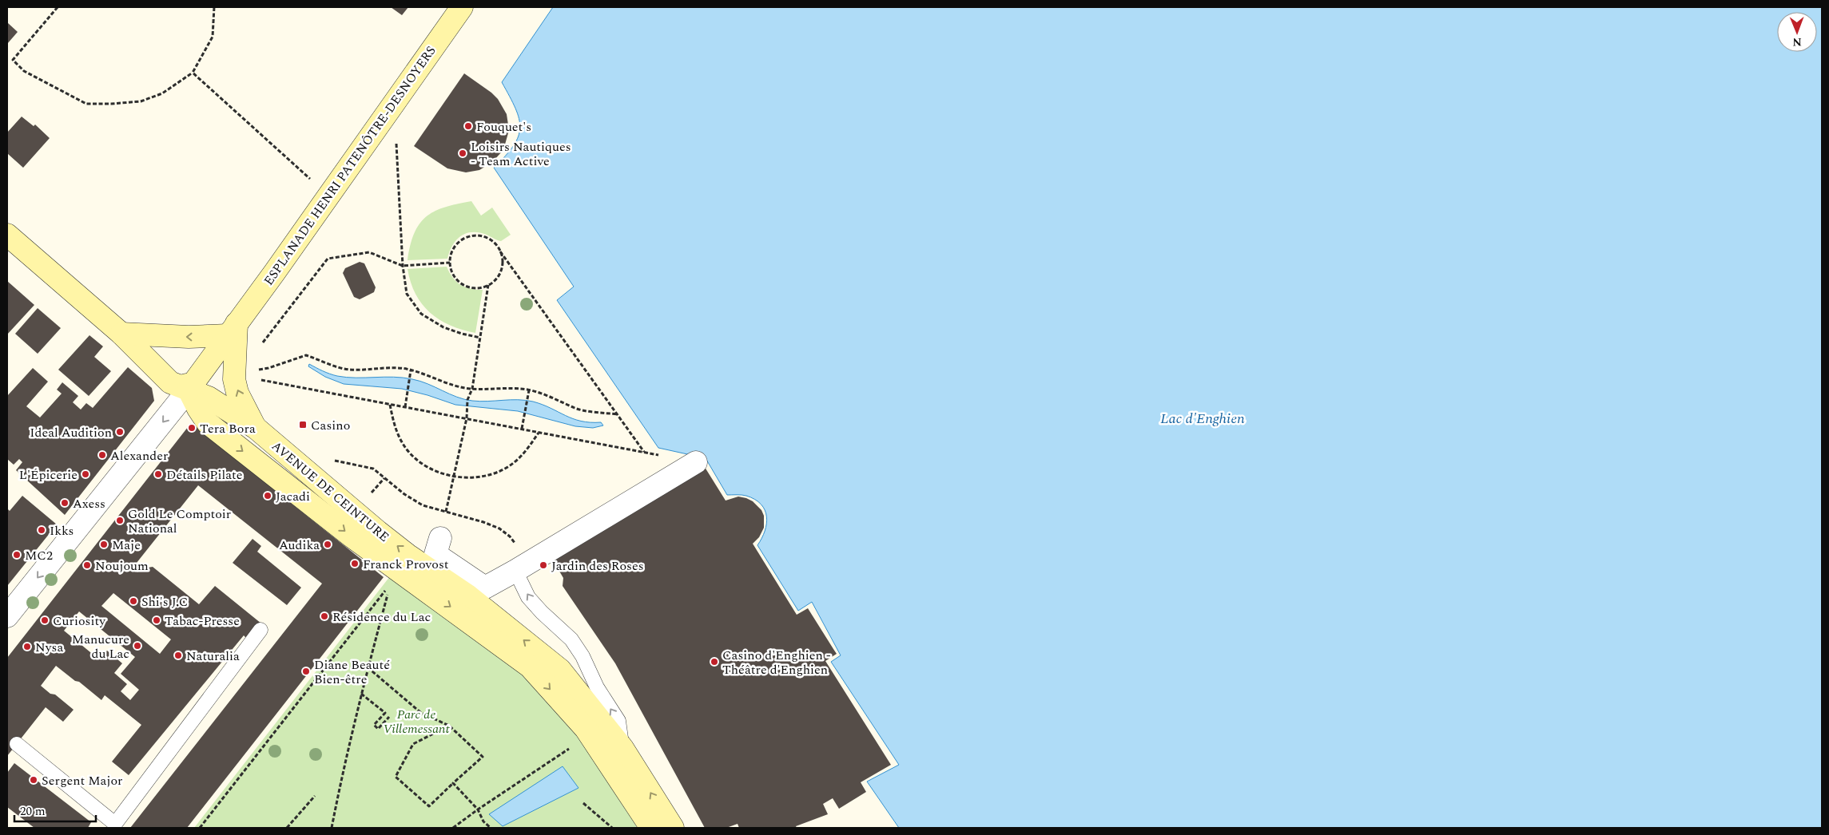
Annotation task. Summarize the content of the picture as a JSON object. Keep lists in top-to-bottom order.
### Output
{
  "streets": {
    "main road": ["ESPLANADE HENRI PATENÔTRE-DESNOYERS", "AVENUE DE CEINTURE"]
  },
  "crossings": [
    ["ESPLANADE HENRI PATENÔTRE-DESNOYERS", "AVENUE DE CEINTURE"]
  ],
  "water": ["Lac d'Enghien"],
  "parks": ["Parc de Villemessant"],
  "places": {
    "other": [
      "Fouquet's",
      "Loisirs Nautiques - Team Active",
      "Tera Bora",
      "Ideal Audition",
      "Alexander",
      "L'Épicerie",
      "Détails Pilate",
      "Jacadi",
      "Axess",
      "Gold Le Comptoir National",
      "Ikks",
      "Maje",
      "Audika",
      "MC2",
      "Franck Provost",
      "Noujoum",
      "Jardin des Roses",
      "Shi's J.C",
      "Résidence du Lac",
      "Curiosity",
      "Tabac-Presse",
      "Manucure du Lac",
      "Nysa",
      "Naturalia",
      "Casino d'Enghien - Théâtre d'Enghien",
      "Diane Beauté Bien-être",
      "Sergent Major"
    ],
    "transit": ["Casino"]
  },
  "scale_bar": "20 m",
  "north": "bottom"
}
